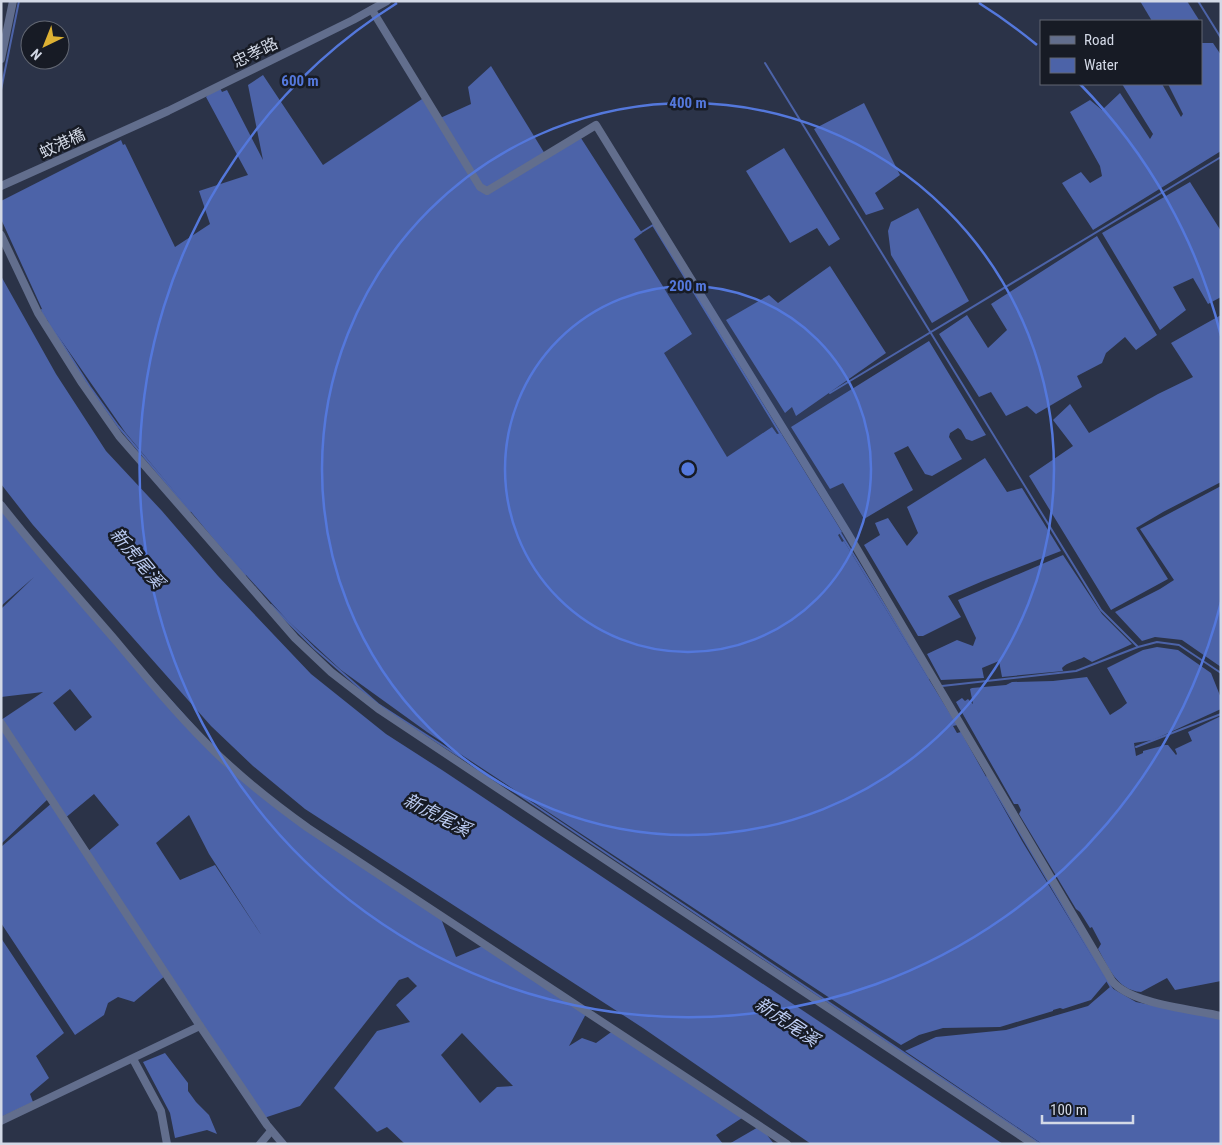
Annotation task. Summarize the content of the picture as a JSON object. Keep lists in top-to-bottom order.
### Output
{
  "streets": {
    "street": ["忠孝路", "蚊港橋"]
  },
  "crossings": [
    ["忠孝路", "蚊港橋"]
  ],
  "water": ["新虎尾溪"],
  "legend": ["Road", "Water"],
  "scale_bar": "100 m",
  "north": "bottom left",
  "rings": ["600 m", "400 m", "200 m"]
}
